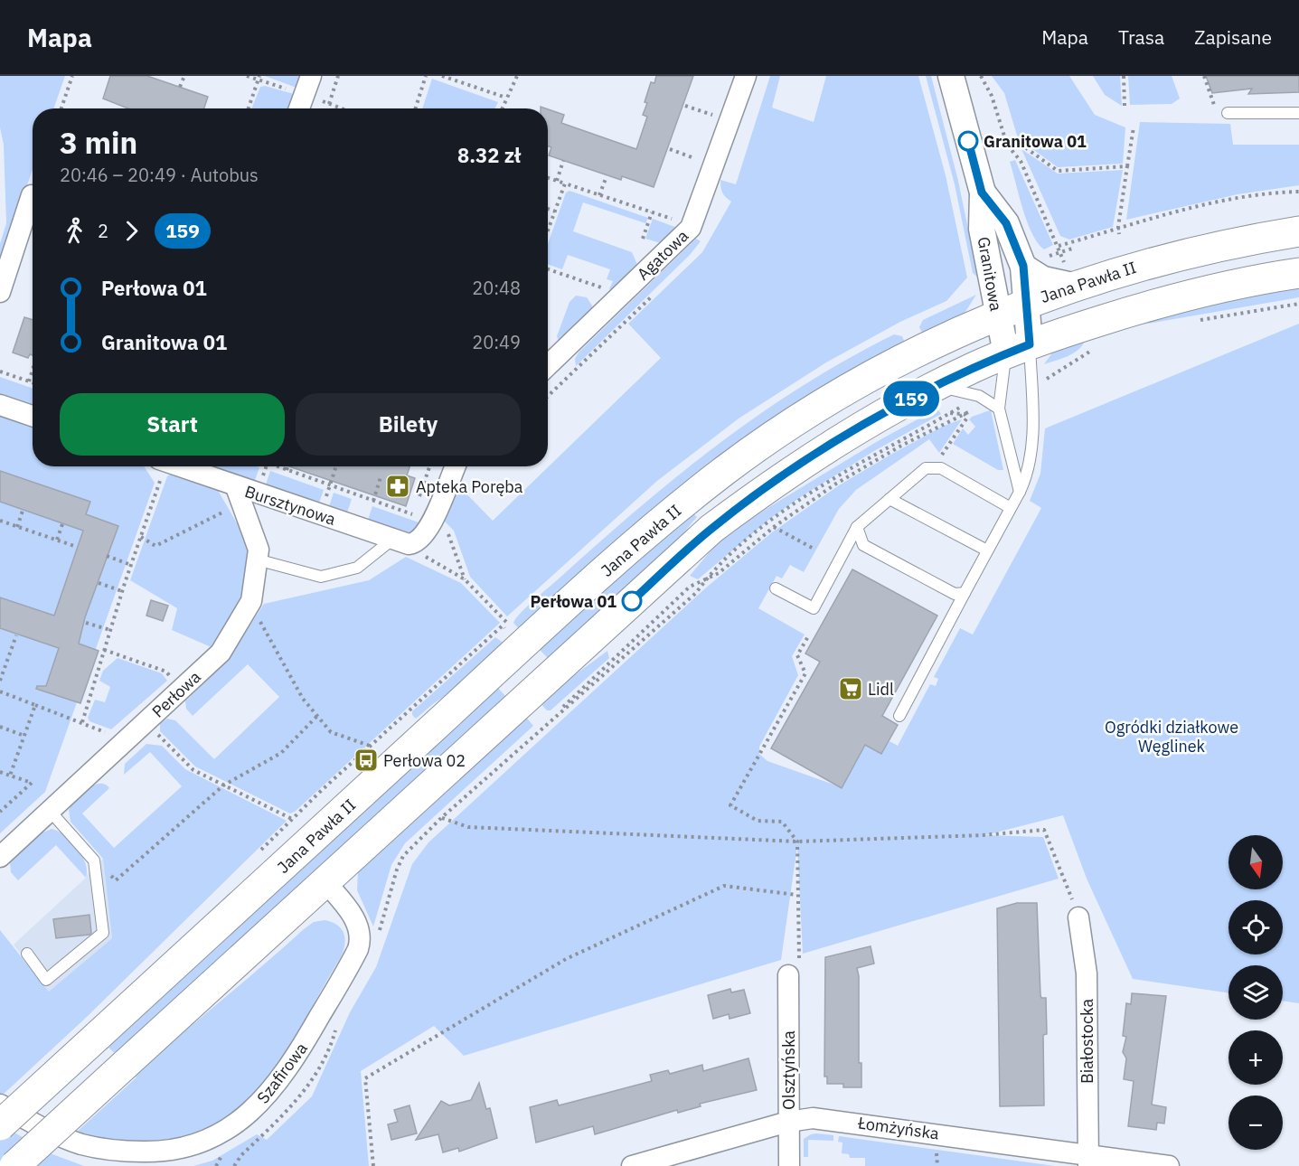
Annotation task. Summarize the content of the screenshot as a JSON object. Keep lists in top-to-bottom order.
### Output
{
  "streets": {
    "main road": ["Jana Pawła II"],
    "street": [
      "Agatowa",
      "Granitowa",
      "Bursztynowa",
      "Perłowa",
      "Białostocka",
      "Olsztyńska",
      "Szafirowa",
      "Łomżyńska"
    ]
  },
  "crossings": [
    ["Granitowa", "Jana Pawła II"],
    ["Bursztynowa", "Perłowa"],
    ["Białostocka", "Łomżyńska"],
    ["Olsztyńska", "Łomżyńska"]
  ],
  "parks": ["Ogródki działkowe Węglinek"],
  "places": {
    "other": ["Granitowa 01", "Perłowa 01"],
    "pharmacy": ["Apteka Poręba"],
    "supermarket": ["Lidl"],
    "bus stop": ["Perłowa 02"]
  },
  "lines": ["bus line 159"],
  "north": "bottom",
  "page": {
    "header": "Mapa",
    "nav": ["Mapa", "Trasa", "Zapisane"],
    "on_map": "159",
    "heading": ["3 min", "20:46 – 20:49 · Autobus", "8.32 zł"],
    "legs": ["2", "159"],
    "list": [
      {
        "name": "Perłowa 01",
        "value": "20:48"
      },
      {
        "name": "Granitowa 01",
        "value": "20:49"
      }
    ],
    "buttons": ["Start", "Bilety"],
    "map_buttons": ["+", "−"]
  }
}
